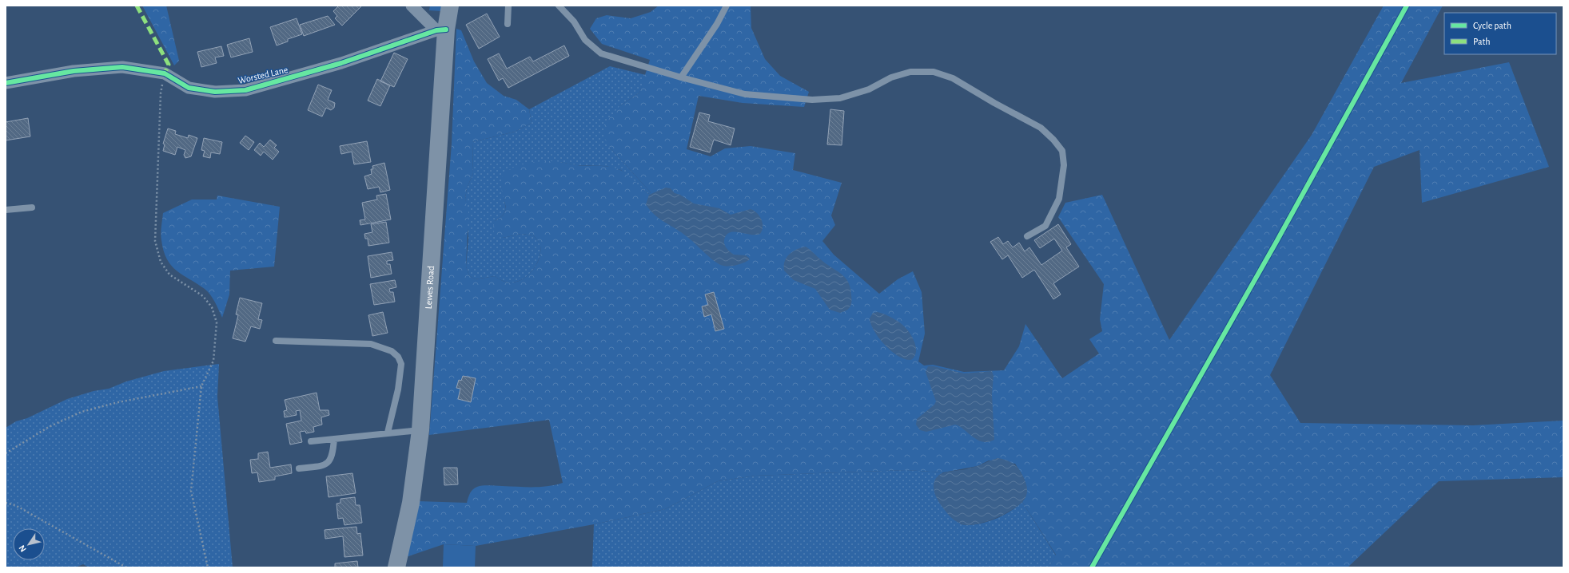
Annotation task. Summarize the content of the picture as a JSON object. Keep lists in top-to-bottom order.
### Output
{
  "streets": {
    "highway": ["Lewes Road"],
    "street": ["Worsted Lane"]
  },
  "crossings": [
    ["Worsted Lane", "Lewes Road"]
  ],
  "legend": ["Cycle path", "Path"],
  "north": "bottom left"
}
